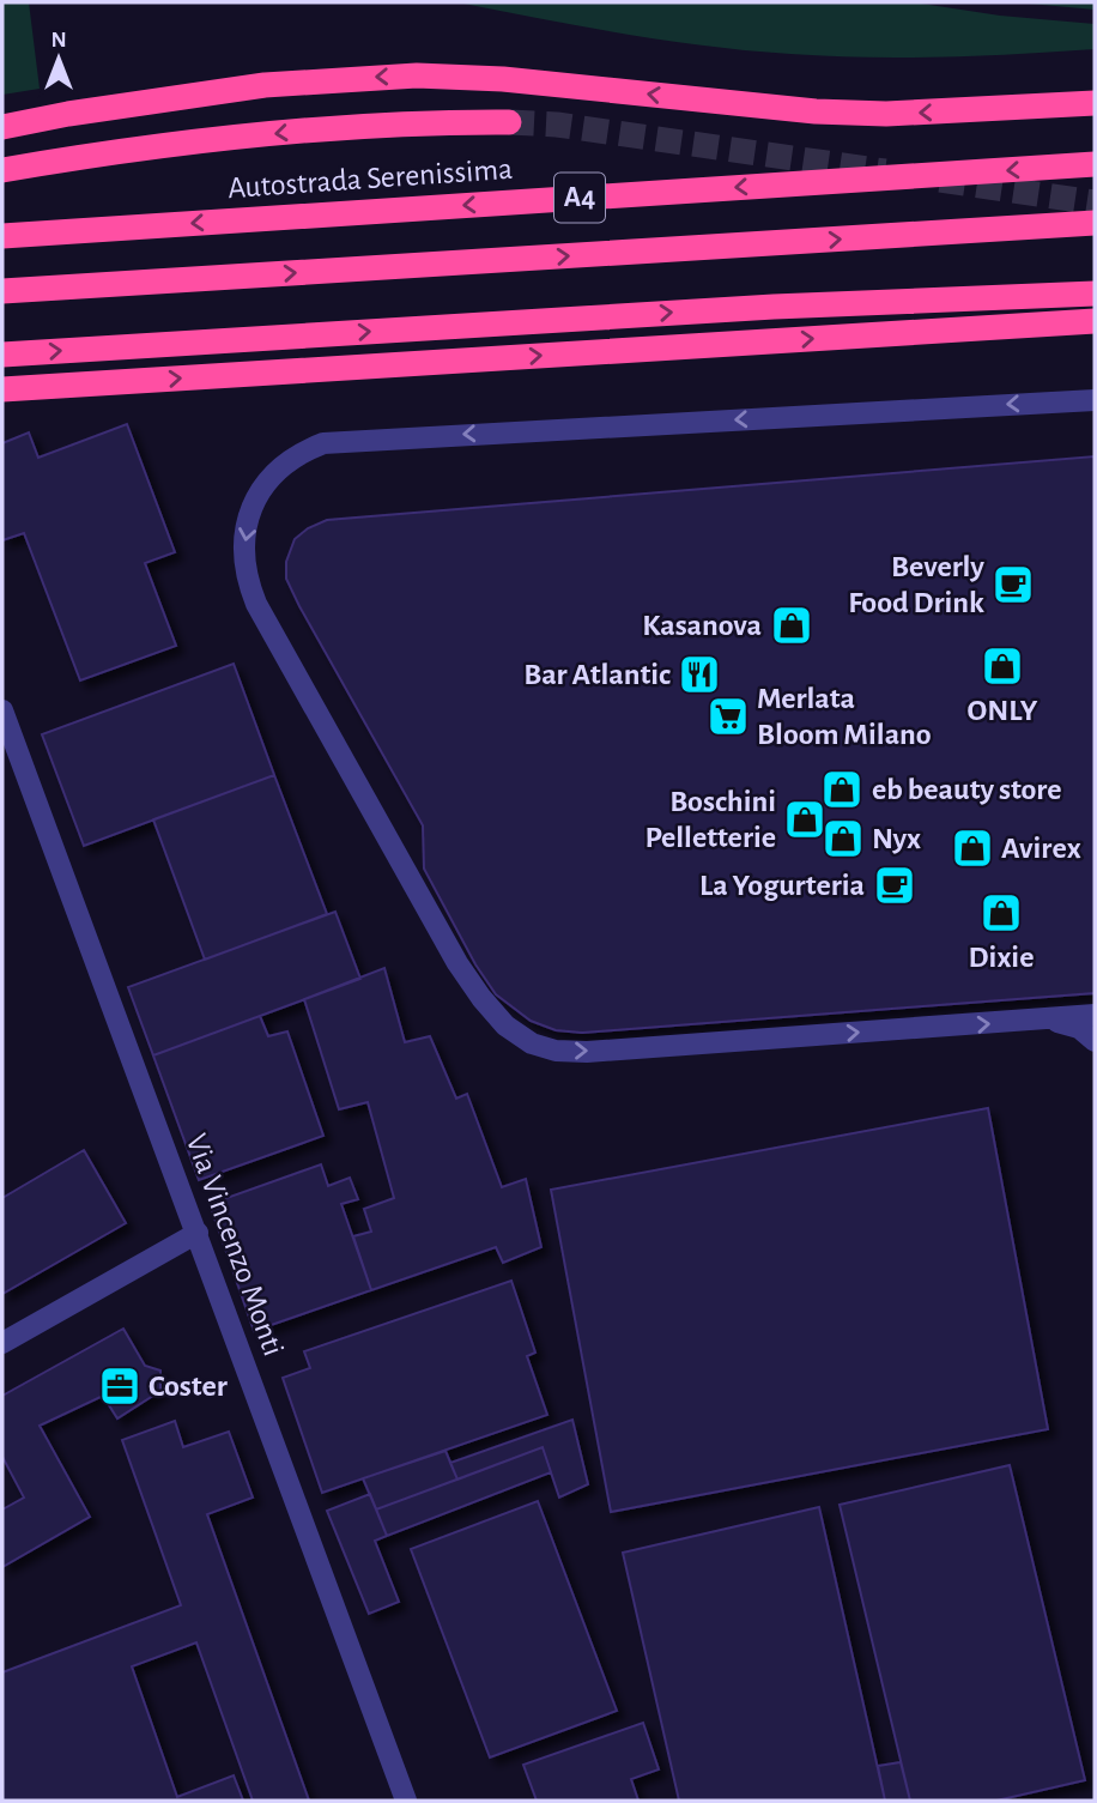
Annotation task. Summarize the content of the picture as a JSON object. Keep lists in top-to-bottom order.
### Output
{
  "streets": {
    "highway": ["Autostrada Serenissima", "A4"],
    "street": ["Via Vincenzo Monti"]
  },
  "places": {
    "cafe": ["Beverly Food Drink", "La Yogurteria"],
    "shop": [
      "Kasanova",
      "ONLY",
      "eb beauty store",
      "Boschini Pelletterie",
      "Nyx",
      "Avirex",
      "Dixie"
    ],
    "restaurant": ["Bar Atlantic"],
    "supermarket": ["Merlata Bloom Milano"],
    "office": ["Coster"]
  },
  "north": "top"
}
